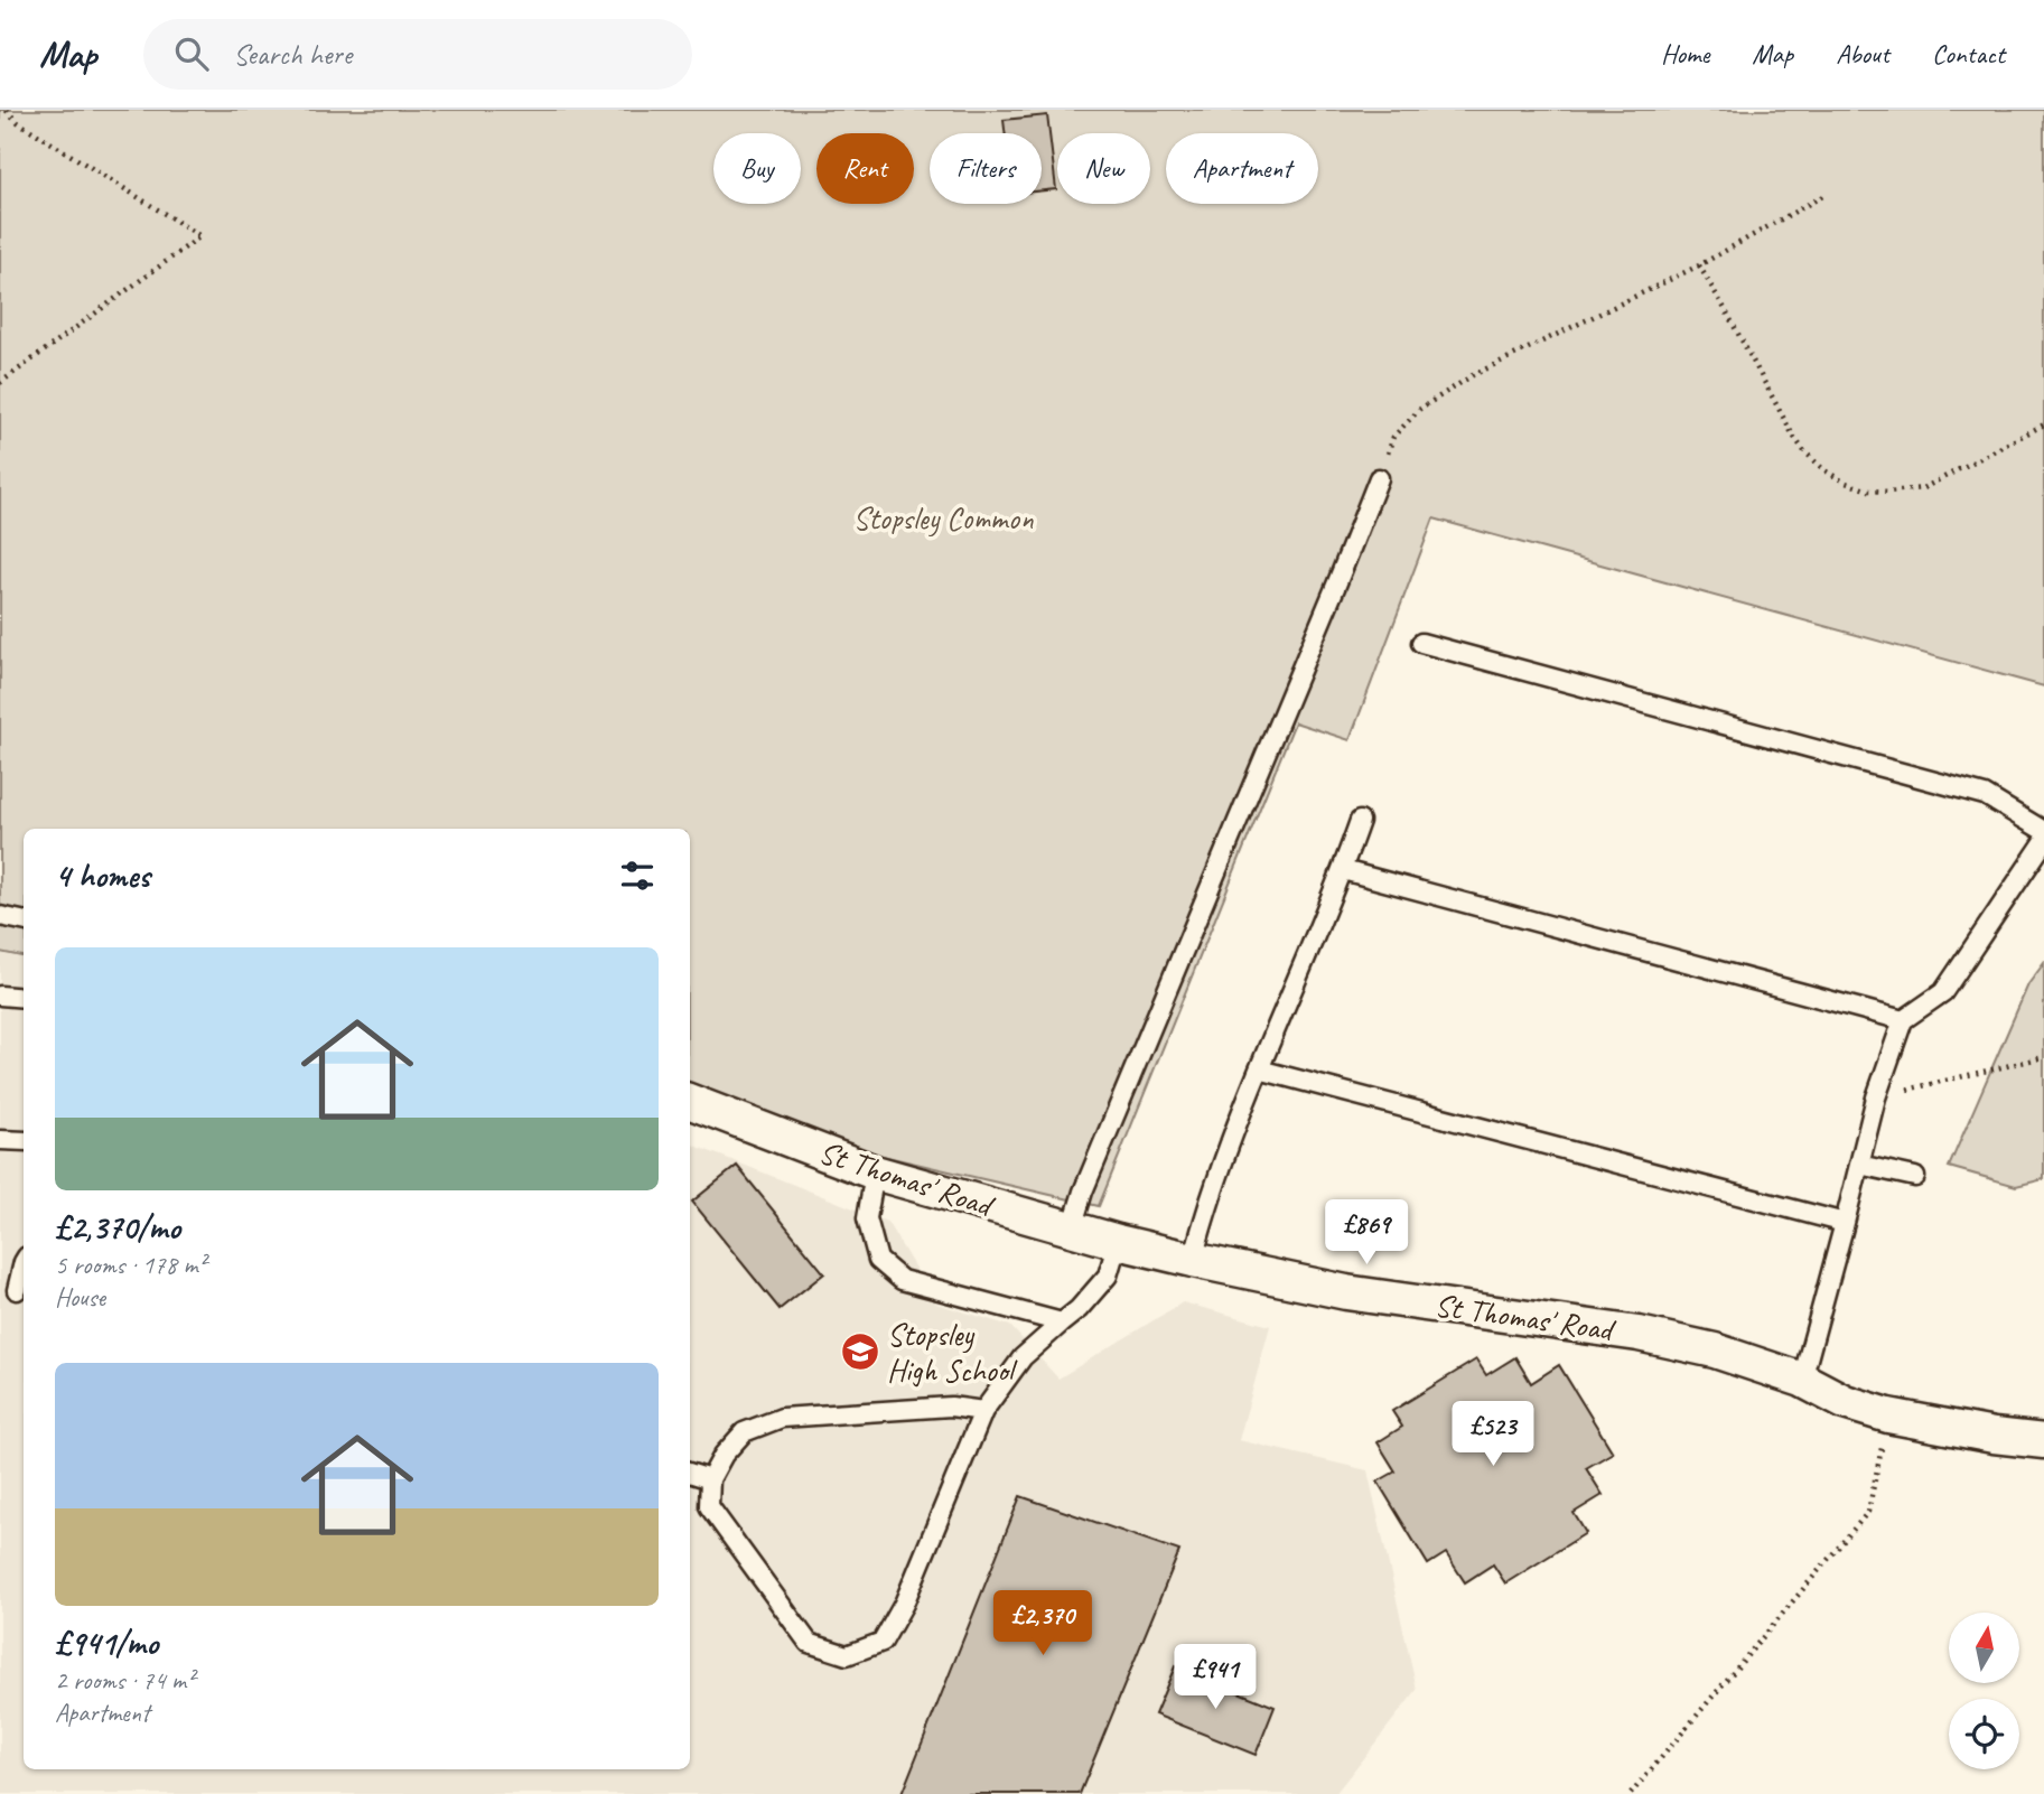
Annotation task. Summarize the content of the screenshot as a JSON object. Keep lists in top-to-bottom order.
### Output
{
  "streets": {
    "street": ["St Thomas' Road"]
  },
  "parks": ["Stopsley Common"],
  "places": {
    "school or university": ["Stopsley High School"]
  },
  "north": "top",
  "page": {
    "header": "Map",
    "search": "Search here",
    "nav": [
      "Home",
      "Map",
      "About",
      "Contact"
    ],
    "chip": [
      "Buy",
      "Rent",
      "Filters",
      "New",
      "Apartment"
    ],
    "heading": "4 homes",
    "list": [
      {
        "name": "£2,370/mo",
        "note": "5 rooms · 178 m² · House"
      },
      {
        "name": "£941/mo",
        "note": "2 rooms · 74 m² · Apartment"
      }
    ],
    "price": [
      "£869",
      "£523",
      "£2,370",
      "£941"
    ]
  }
}
